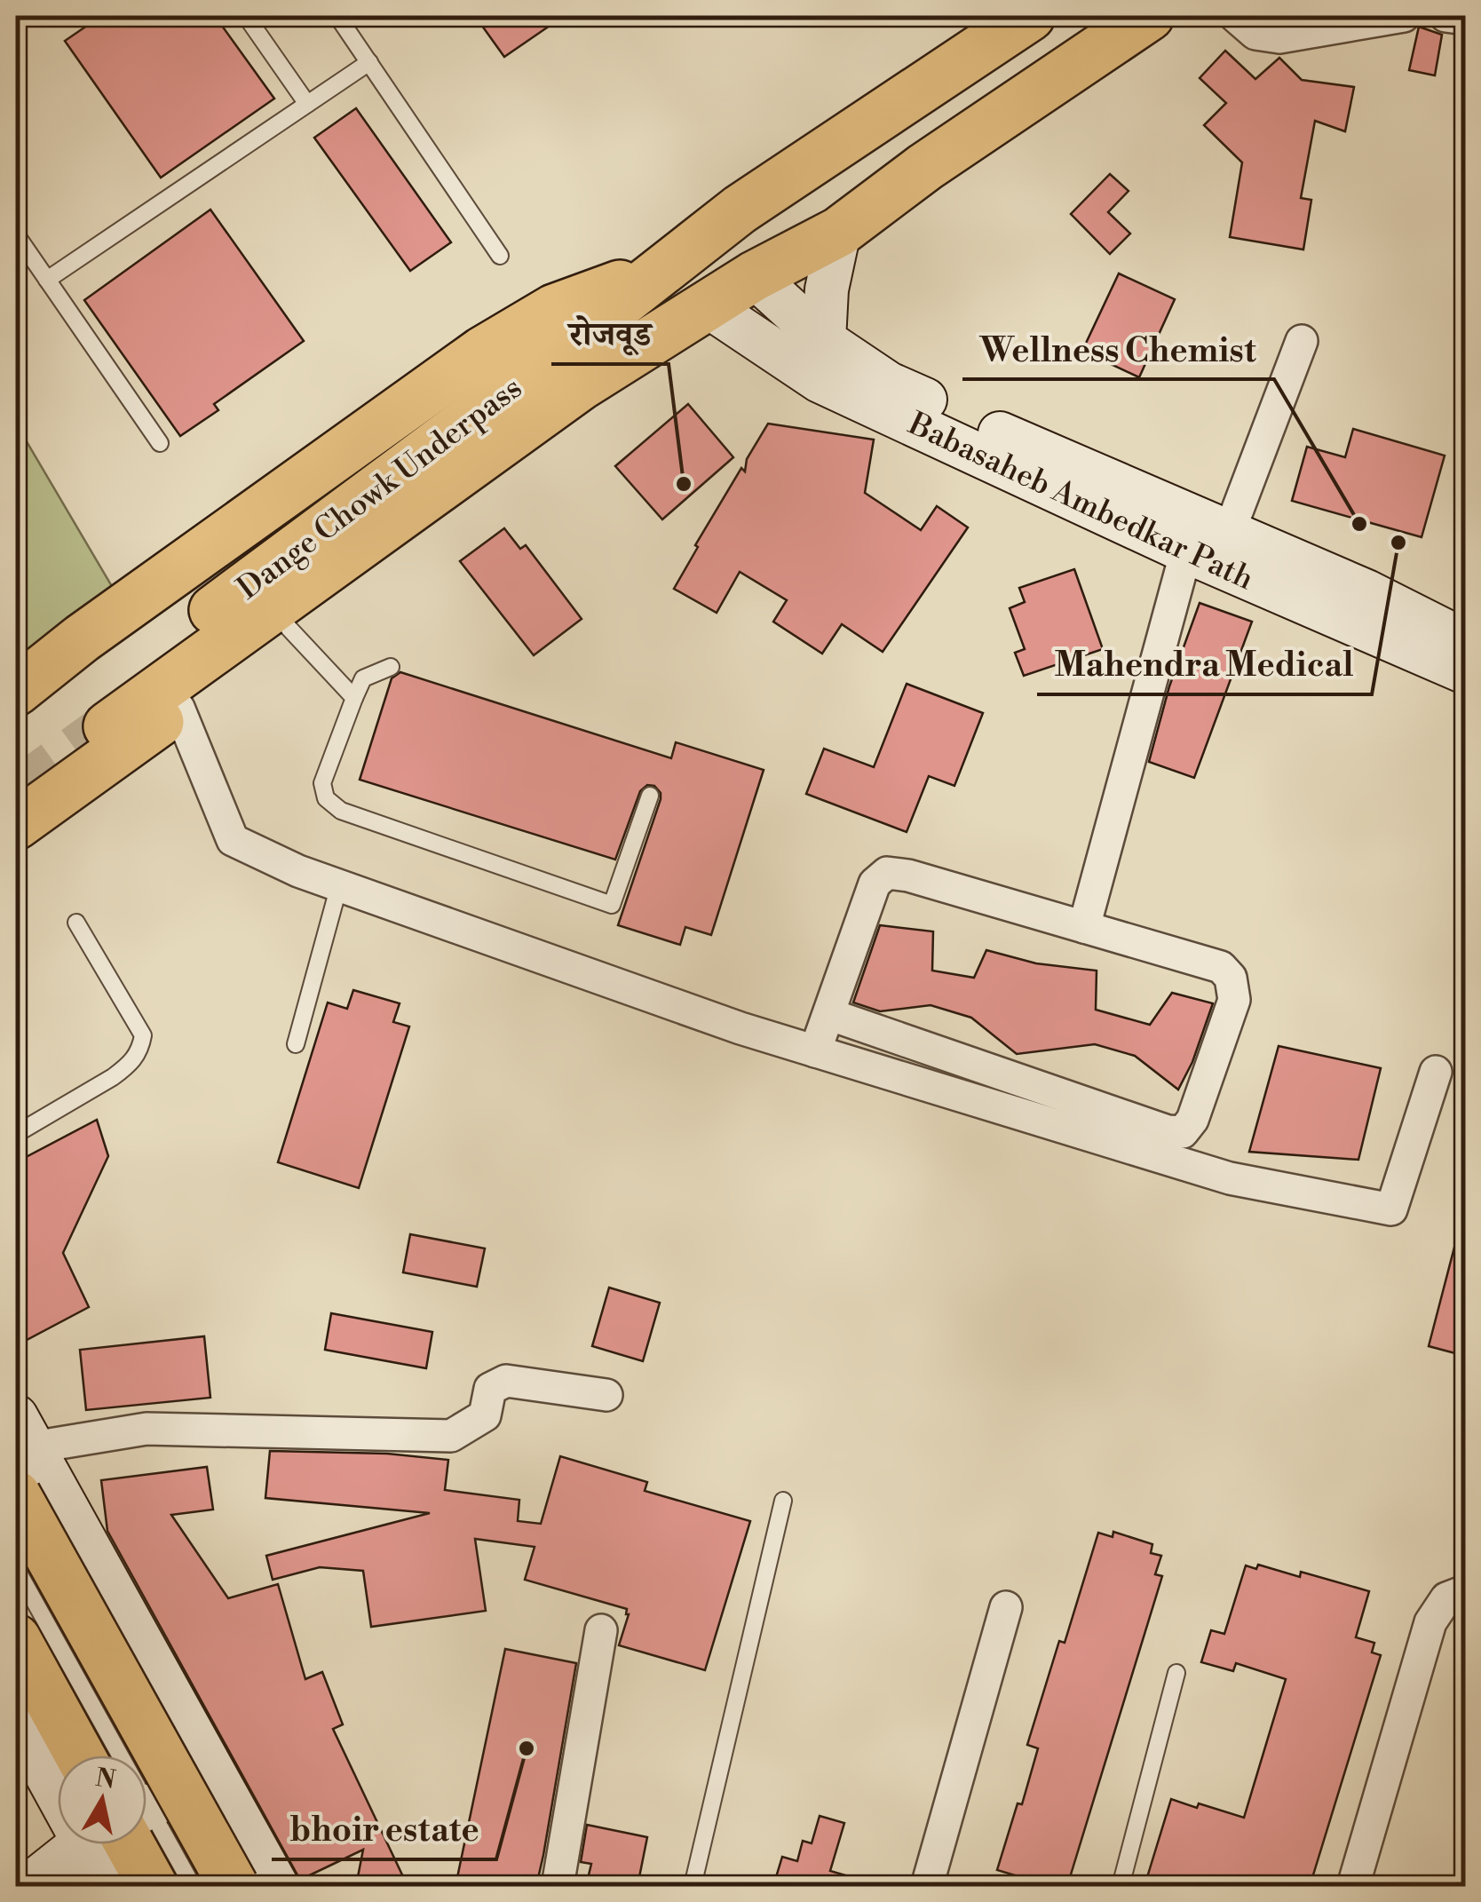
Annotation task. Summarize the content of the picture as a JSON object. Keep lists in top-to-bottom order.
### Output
{
  "streets": {
    "main road": ["Dange Chowk Underpass"],
    "street": ["Babasaheb Ambedkar Path"]
  },
  "crossings": [
    ["Dange Chowk Underpass", "Babasaheb Ambedkar Path"]
  ],
  "places": [
    "रोजवूड",
    "Wellness Chemist",
    "Mahendra Medical",
    "bhoir estate"
  ],
  "north": "top"
}
